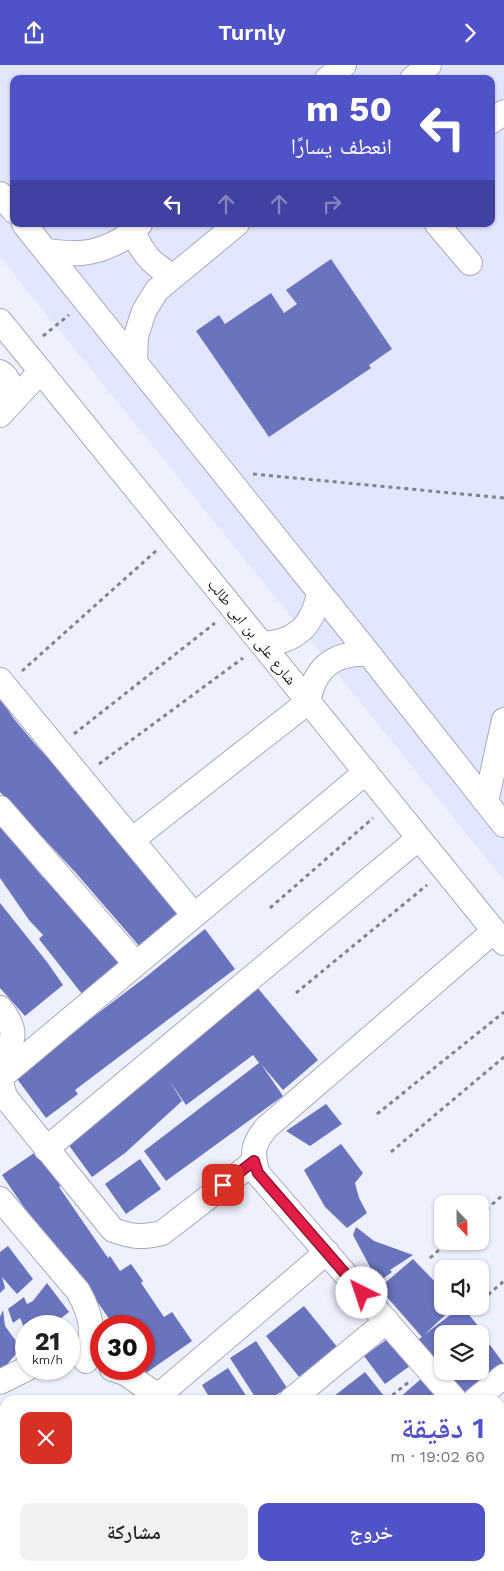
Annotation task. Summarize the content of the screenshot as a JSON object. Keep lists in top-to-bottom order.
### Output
{
  "streets": {
    "street": ["شارع على بن ابى طالب"]
  },
  "north": "bottom",
  "page": {
    "header": "Turnly",
    "turn": ["50 m", "انعطف يسارًا"],
    "speed": "21 km/h",
    "limit": "30",
    "heading": ["1 دقيقة", "60 m · 19:02"],
    "buttons": ["خروج", "مشاركة"]
  }
}
